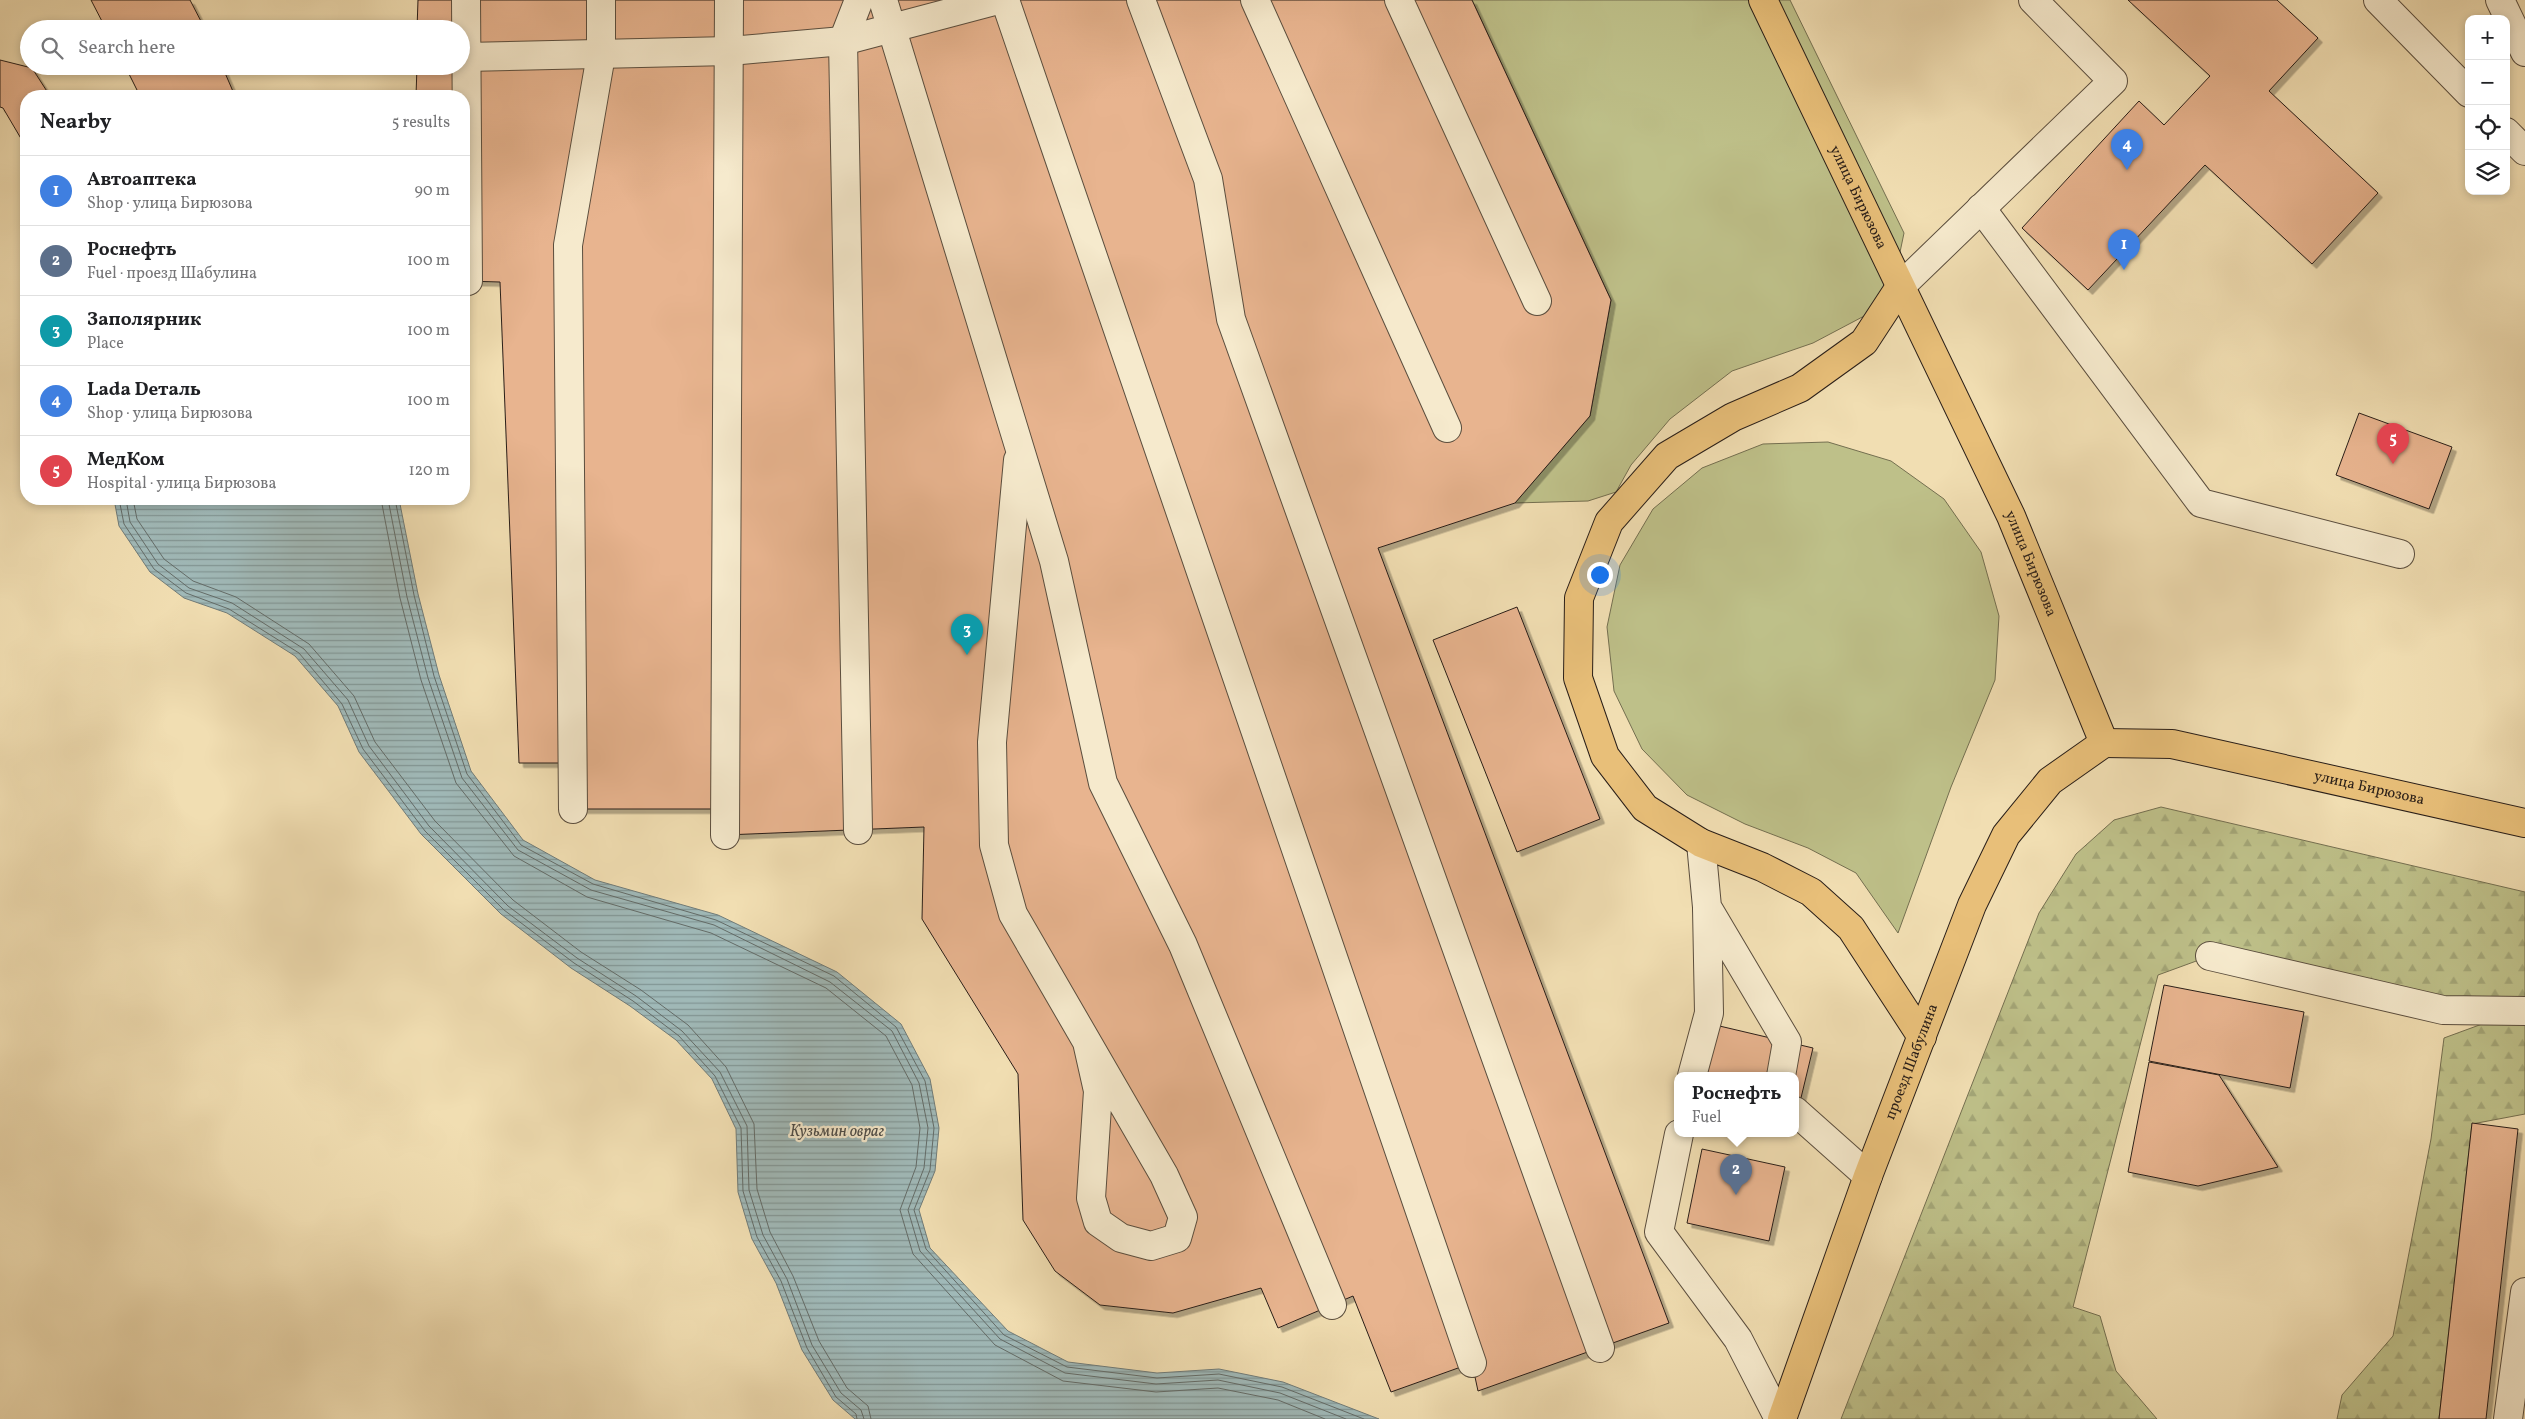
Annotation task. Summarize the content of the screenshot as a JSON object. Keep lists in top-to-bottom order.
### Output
{
  "streets": {
    "main road": ["улица Бирюзова", "проезд Шабулина"]
  },
  "crossings": [
    ["улица Бирюзова", "проезд Шабулина"]
  ],
  "water": ["Кузьмин овраг"],
  "page": {
    "map_buttons": ["+", "−"],
    "search": "Search here",
    "heading": ["Nearby", "5 results"],
    "pins": [
      "4",
      "1",
      "5",
      "3",
      "2"
    ],
    "list": [
      {
        "mark": "1",
        "name": "Автоаптека",
        "note": "Shop · улица Бирюзова",
        "value": "90 m"
      },
      {
        "mark": "2",
        "name": "Роснефть",
        "note": "Fuel · проезд Шабулина",
        "value": "100 m"
      },
      {
        "mark": "3",
        "name": "Заполярник",
        "note": "Place",
        "value": "100 m"
      },
      {
        "mark": "4",
        "name": "Lada Dеталь",
        "note": "Shop · улица Бирюзова",
        "value": "100 m"
      },
      {
        "mark": "5",
        "name": "МедКом",
        "note": "Hospital · улица Бирюзова",
        "value": "120 m"
      }
    ],
    "popup": ["Роснефть", "Fuel"]
  }
}
